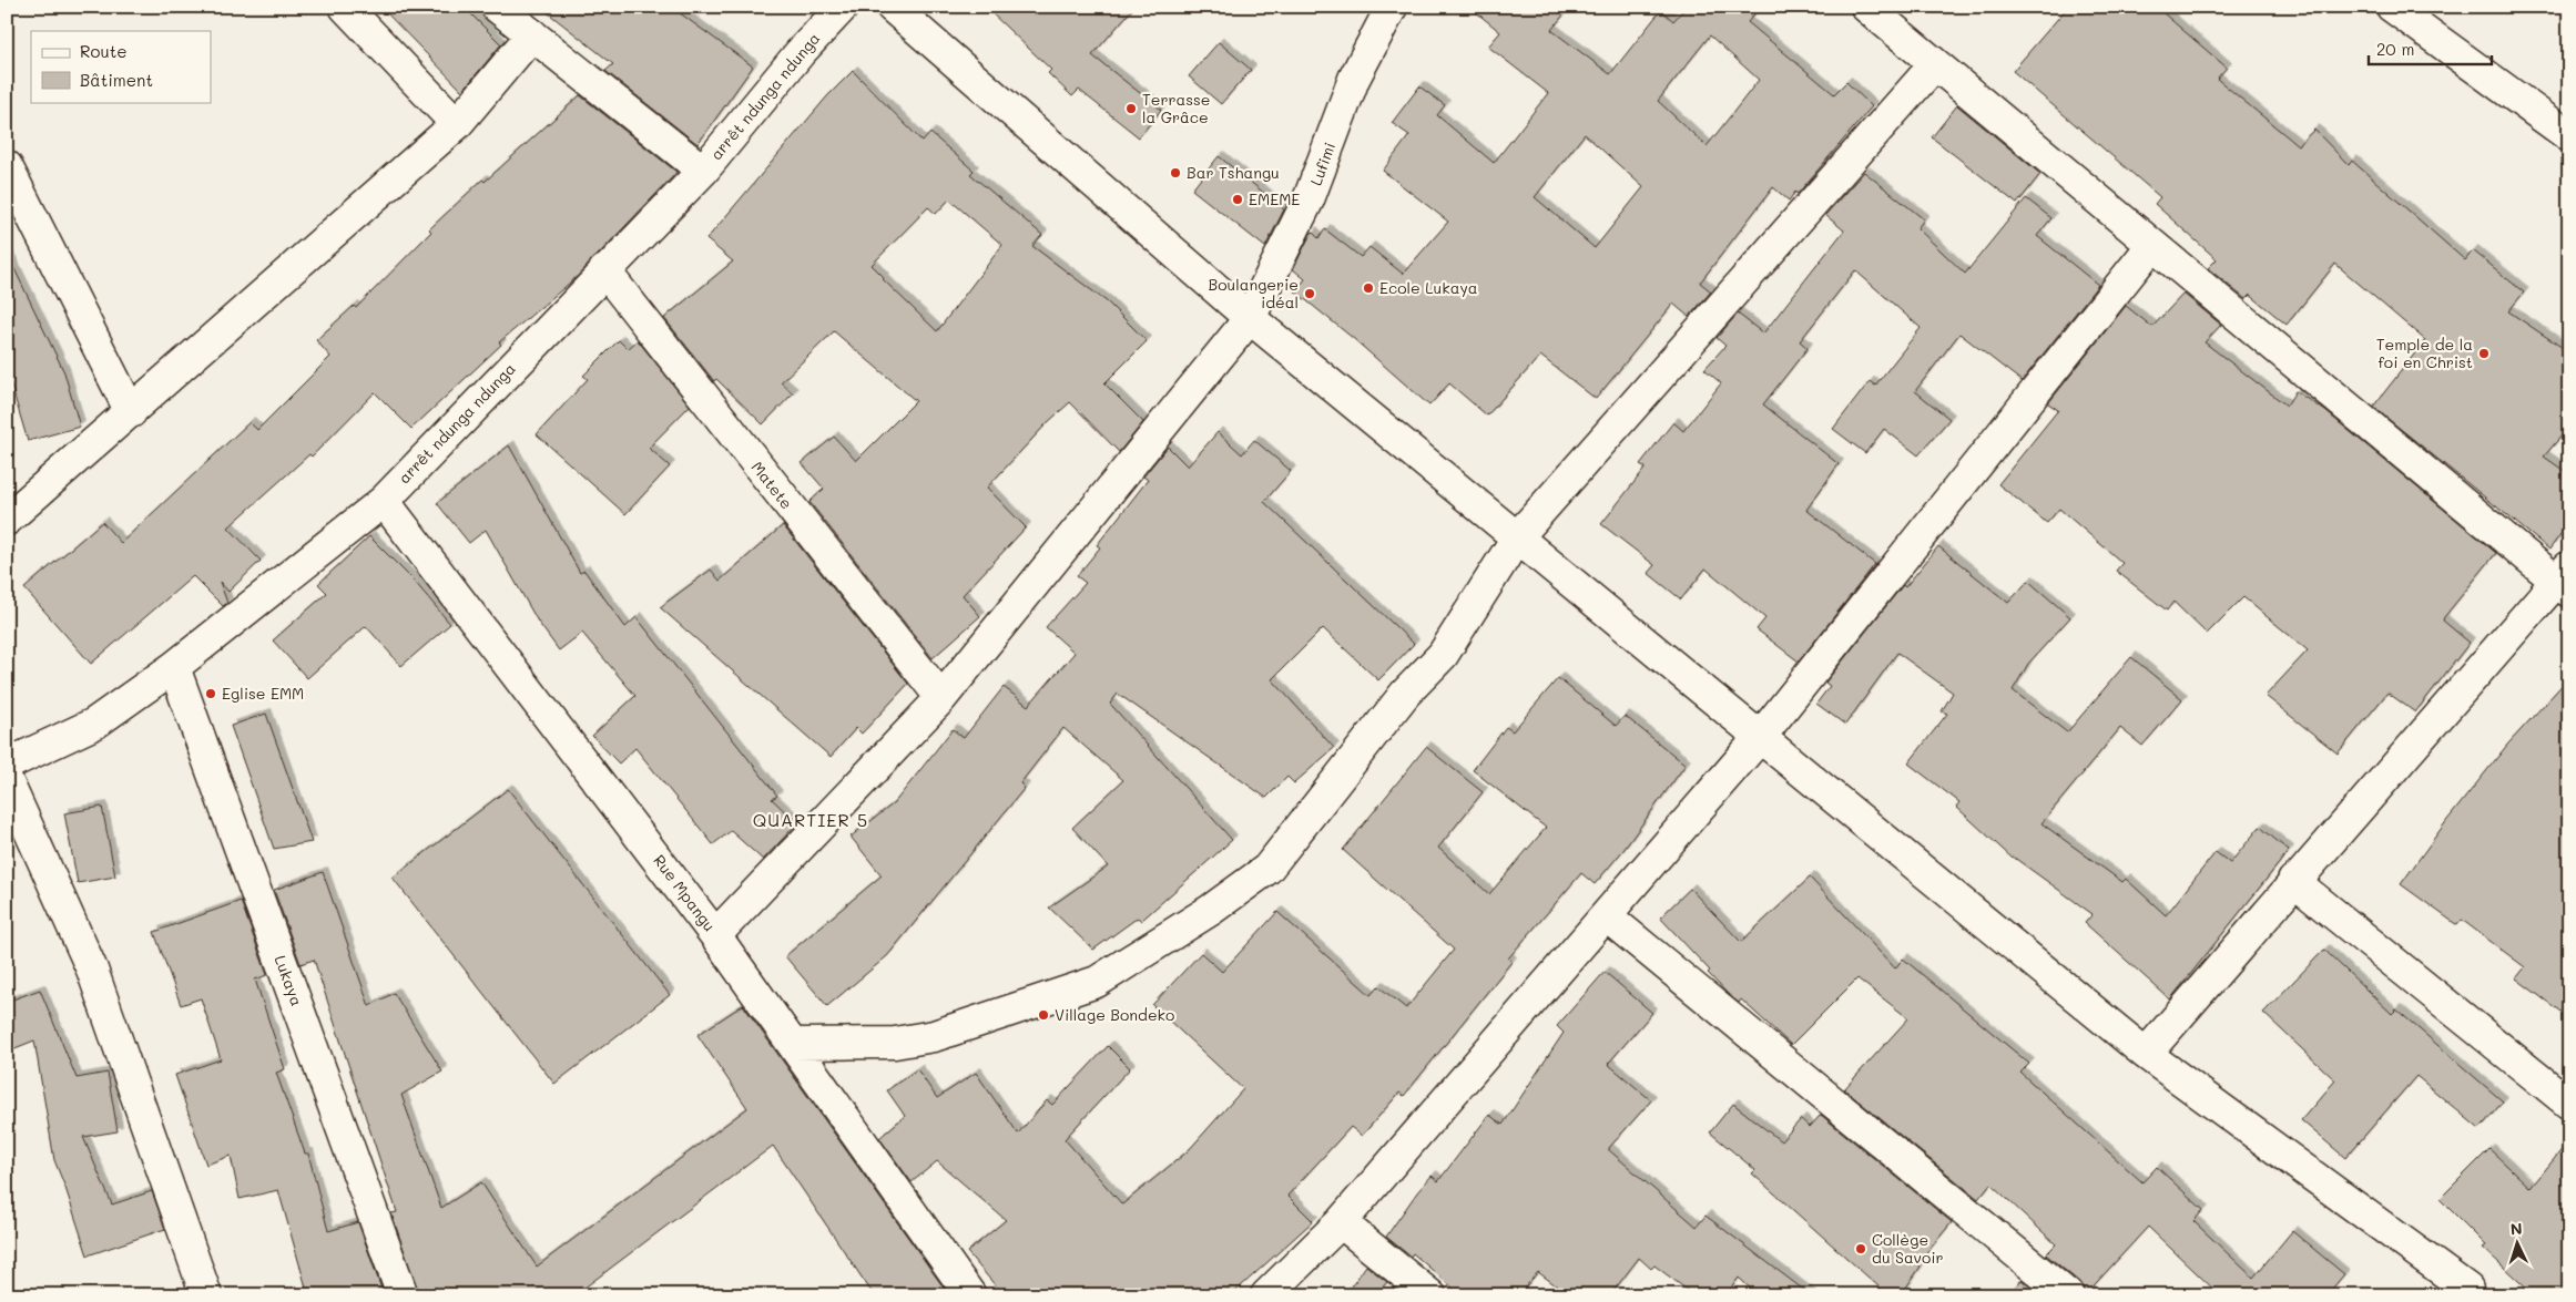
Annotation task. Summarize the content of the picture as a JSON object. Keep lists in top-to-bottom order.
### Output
{
  "streets": {
    "street": [
      "arrêt ndunga ndunga",
      "Lufimi",
      "Matete",
      "Rue Mpangu",
      "Lukaya"
    ]
  },
  "crossings": [
    ["arrêt ndunga ndunga", "Matete"],
    ["arrêt ndunga ndunga", "Rue Mpangu"],
    ["arrêt ndunga ndunga", "Lukaya"],
    ["Lufimi", "Matete"],
    ["Lufimi", "Rue Mpangu"]
  ],
  "districts": ["QUARTIER 5"],
  "places": [
    "Terrasse la Grâce",
    "Bar Tshangu",
    "EMEME",
    "Ecole Lukaya",
    "Boulangerie idéal",
    "Temple de la foi en Christ",
    "Eglise EMM",
    "Village Bondeko",
    "Collège du Savoir"
  ],
  "legend": ["Route", "Bâtiment"],
  "scale_bar": "20 m",
  "north": "top"
}
